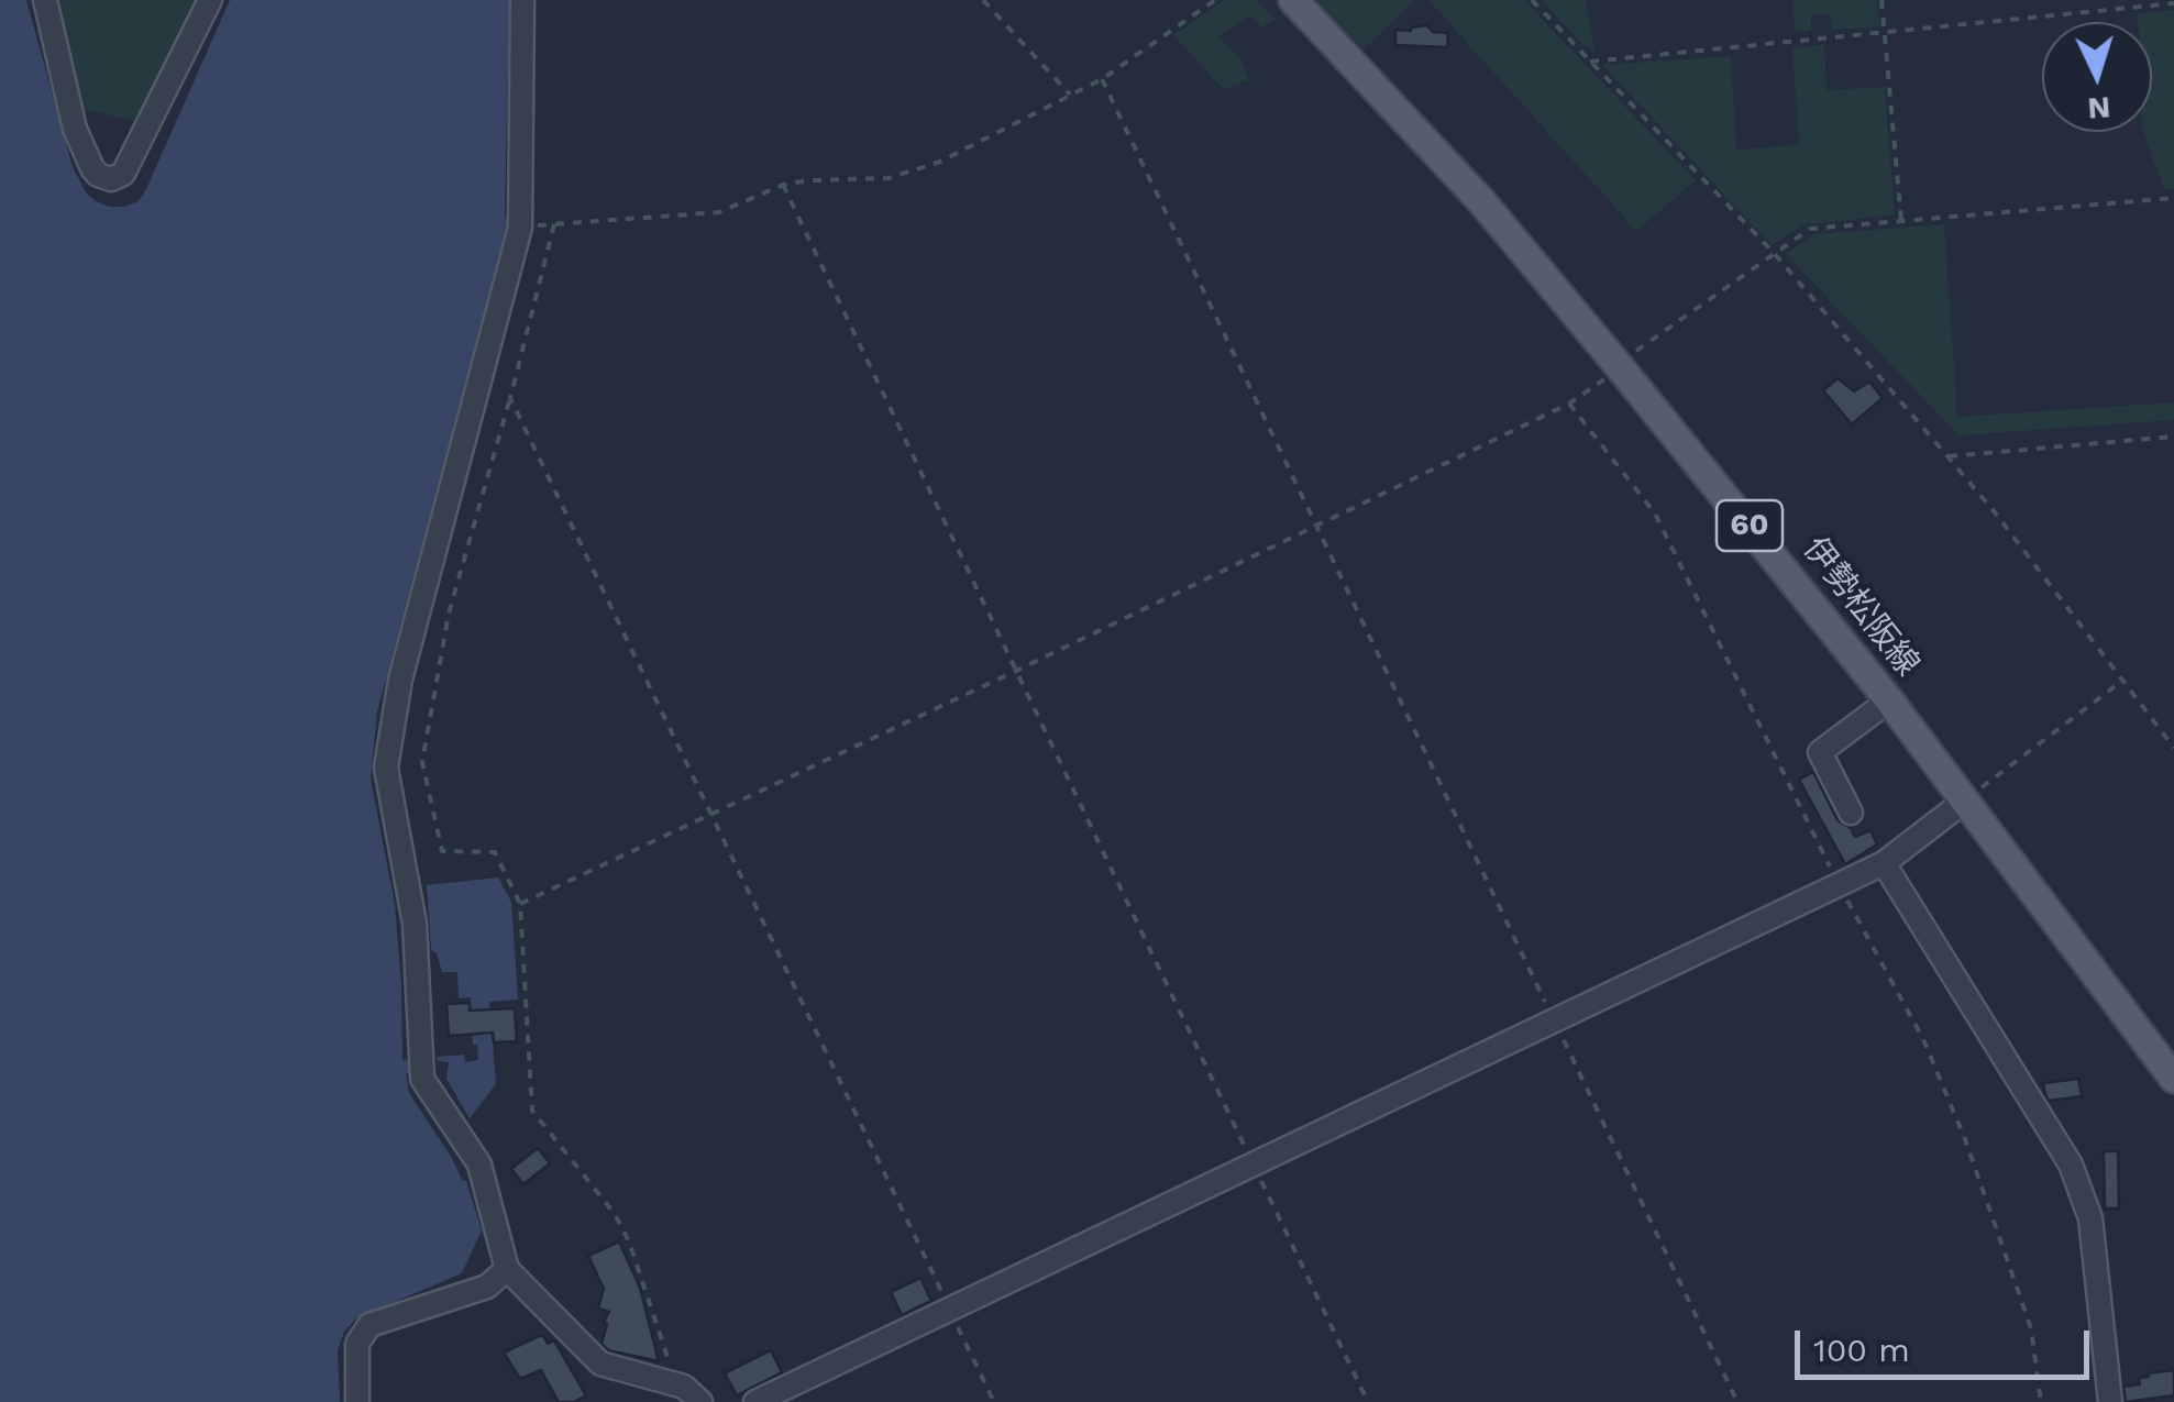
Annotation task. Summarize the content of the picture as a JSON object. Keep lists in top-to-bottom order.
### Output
{
  "streets": {
    "main road": ["60", "伊勢松阪線"]
  },
  "scale_bar": "100 m",
  "north": "bottom"
}
